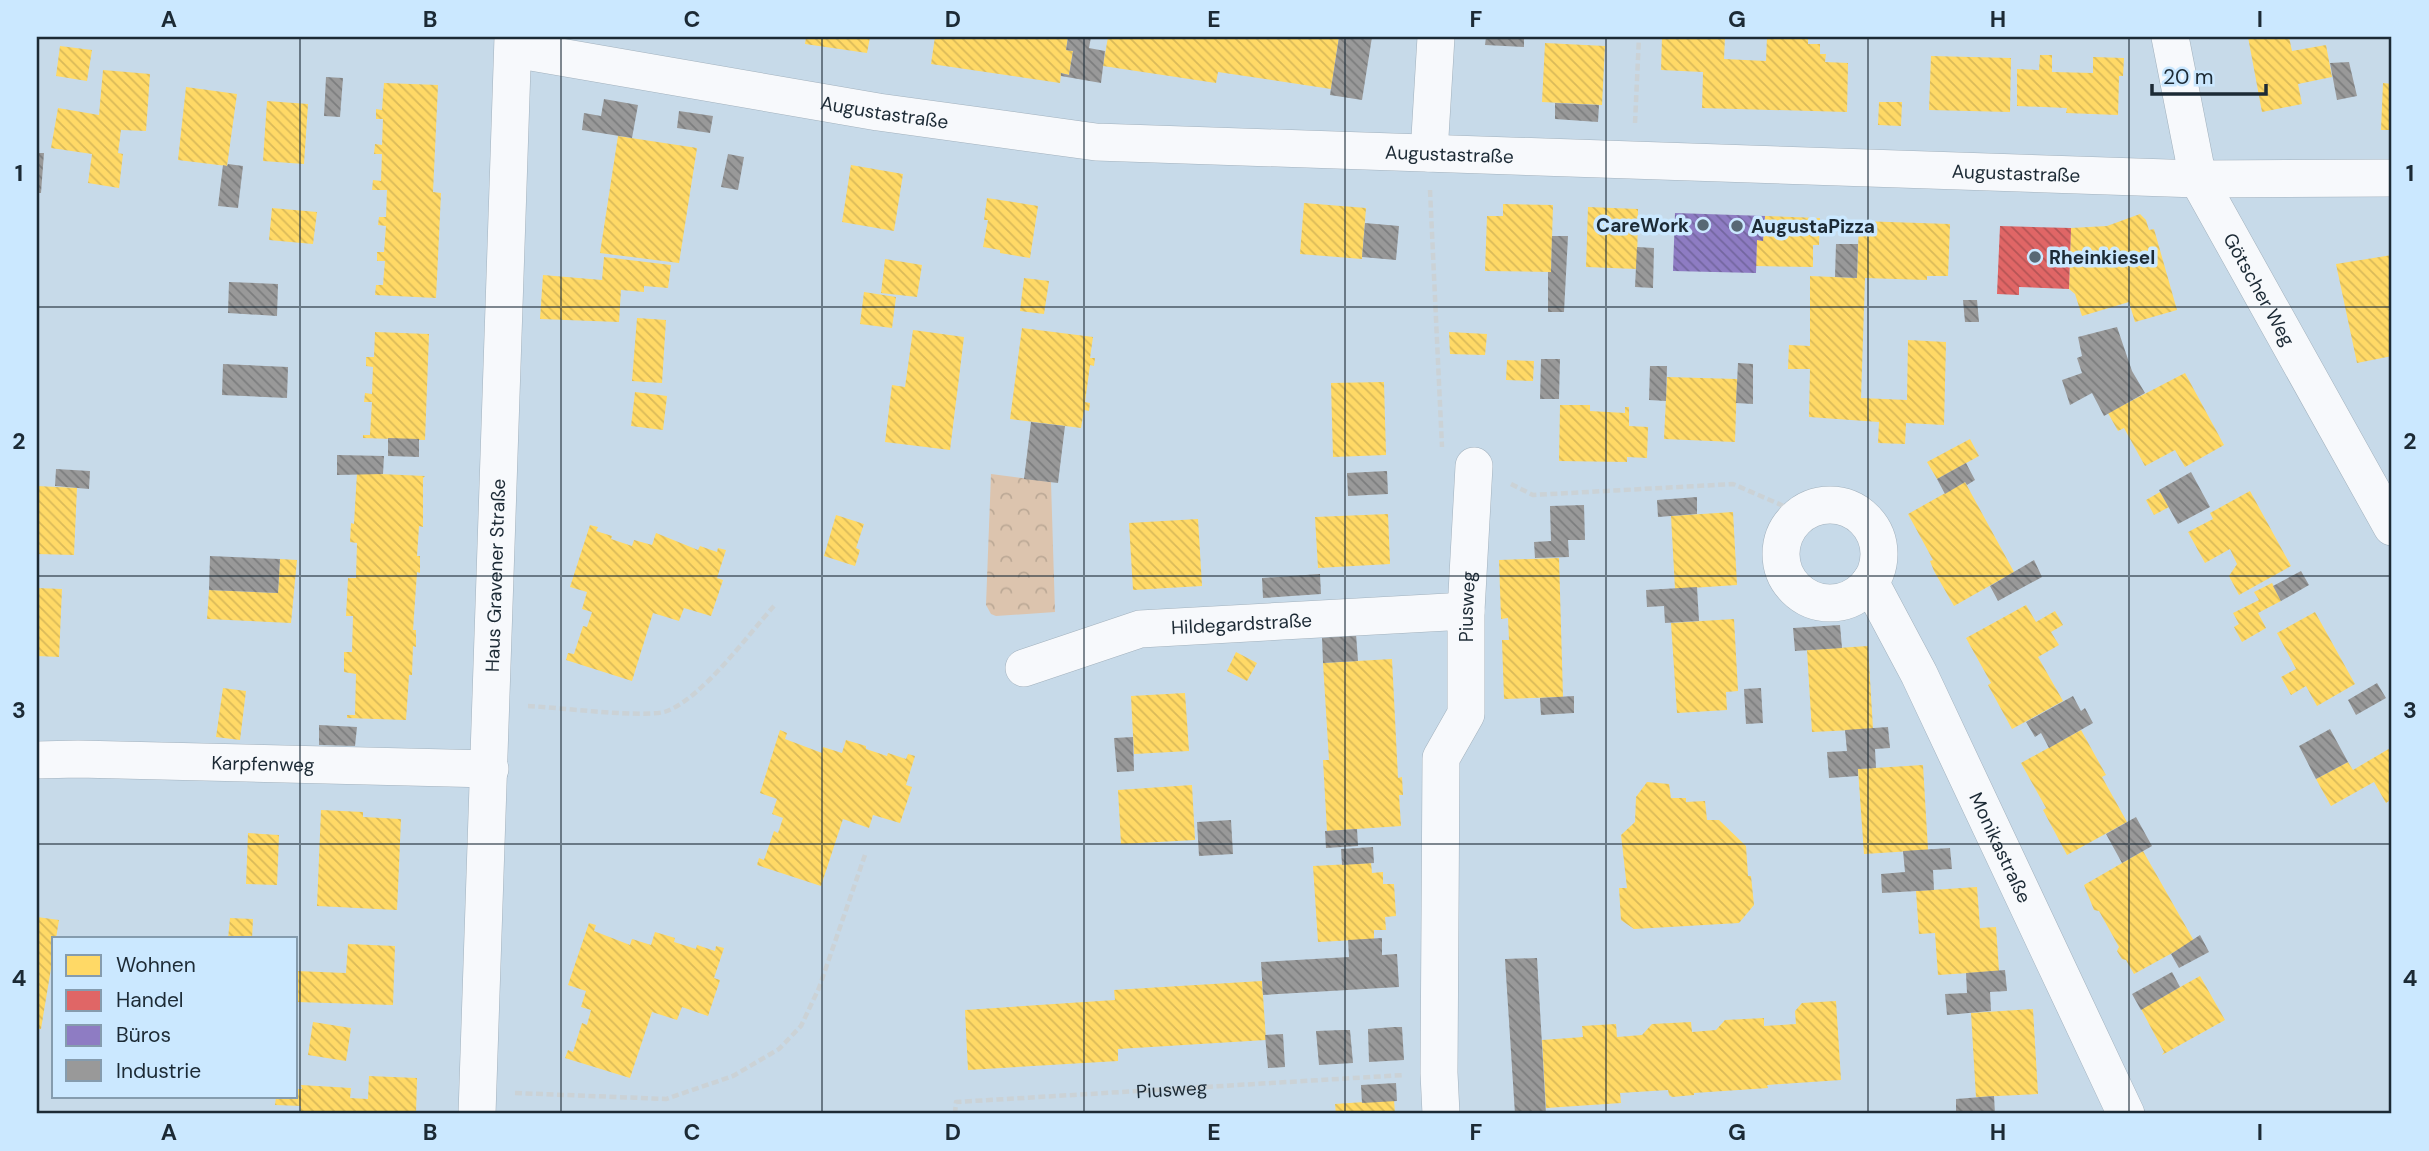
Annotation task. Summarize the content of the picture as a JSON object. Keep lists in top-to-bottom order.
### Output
{
  "streets": {
    "street": [
      "Augustastraße",
      "Götscher Weg",
      "Haus Gravener Straße",
      "Piusweg",
      "Hildegardstraße",
      "Karpfenweg",
      "Monikastraße"
    ]
  },
  "crossings": [
    ["Augustastraße", "Götscher Weg"],
    ["Augustastraße", "Haus Gravener Straße"],
    ["Haus Gravener Straße", "Karpfenweg"],
    ["Piusweg", "Hildegardstraße"]
  ],
  "places": ["CareWork", "AugustaPizza", "Rheinkiesel"],
  "legend": [
    "Wohnen",
    "Handel",
    "Büros",
    "Industrie"
  ],
  "scale_bar": "20 m",
  "grid": {
    "columns": [
      "A",
      "B",
      "C",
      "D",
      "E",
      "F",
      "G",
      "H",
      "I"
    ],
    "rows": [
      "1",
      "2",
      "3",
      "4"
    ]
  }
}
